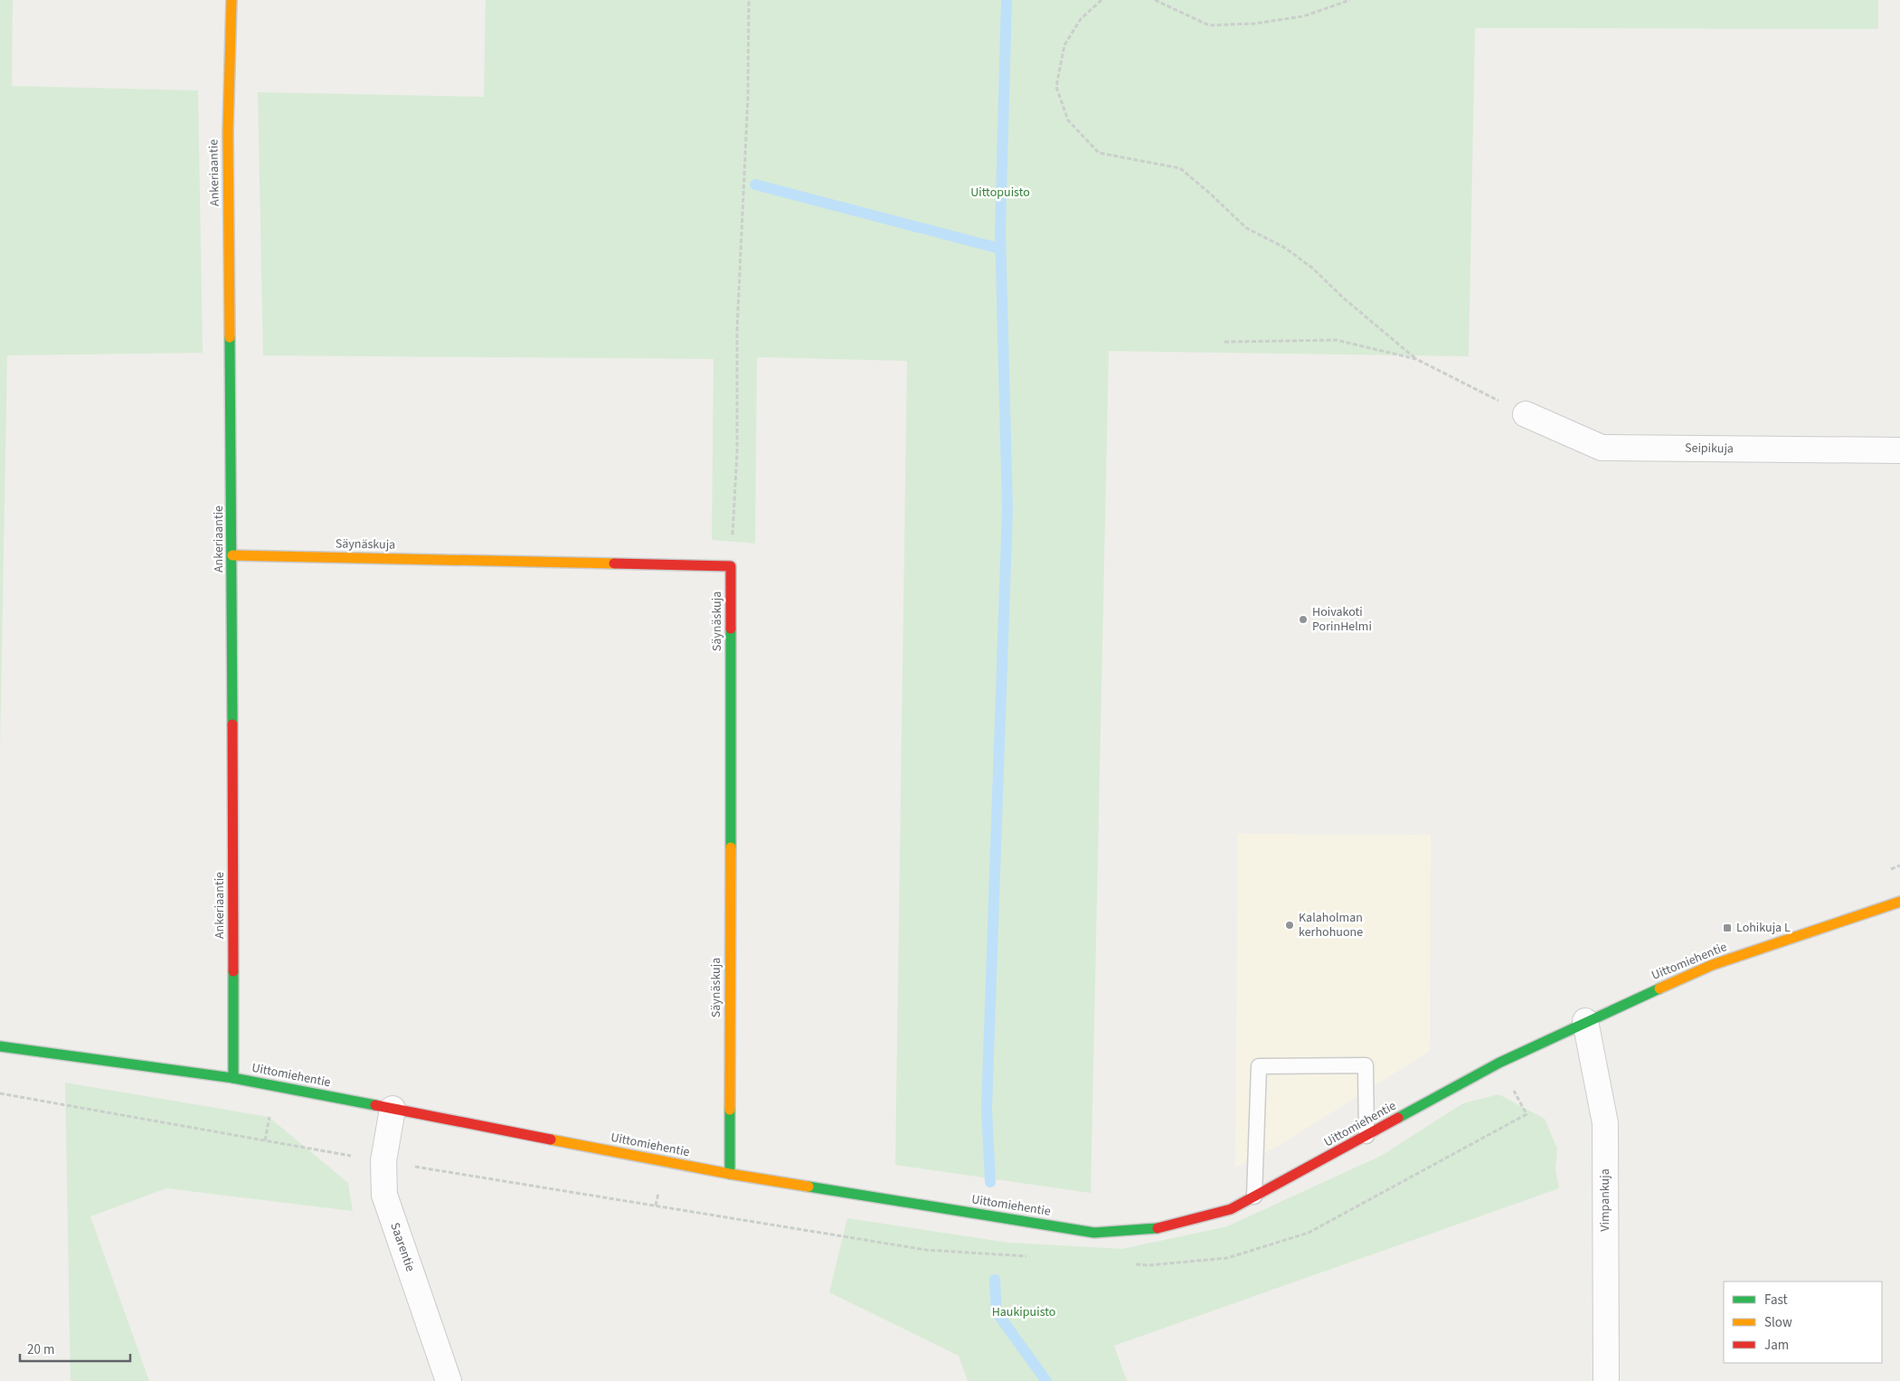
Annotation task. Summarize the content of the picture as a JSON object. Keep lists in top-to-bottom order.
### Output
{
  "streets": {
    "street": [
      "Ankeriaantie",
      "Seipikuja",
      "Säynäskuja",
      "Uittomiehentie",
      "Vimpankuja",
      "Saarentie"
    ]
  },
  "crossings": [
    ["Ankeriaantie", "Säynäskuja"],
    ["Ankeriaantie", "Uittomiehentie"],
    ["Säynäskuja", "Uittomiehentie"],
    ["Uittomiehentie", "Vimpankuja"],
    ["Uittomiehentie", "Saarentie"]
  ],
  "parks": ["Uittopuisto", "Haukipuisto"],
  "places": {
    "other": ["Hoivakoti PorinHelmi", "Kalaholman kerhohuone"],
    "transit": ["Lohikuja L"]
  },
  "legend": ["Fast", "Slow", "Jam"],
  "scale_bar": "20 m"
}
